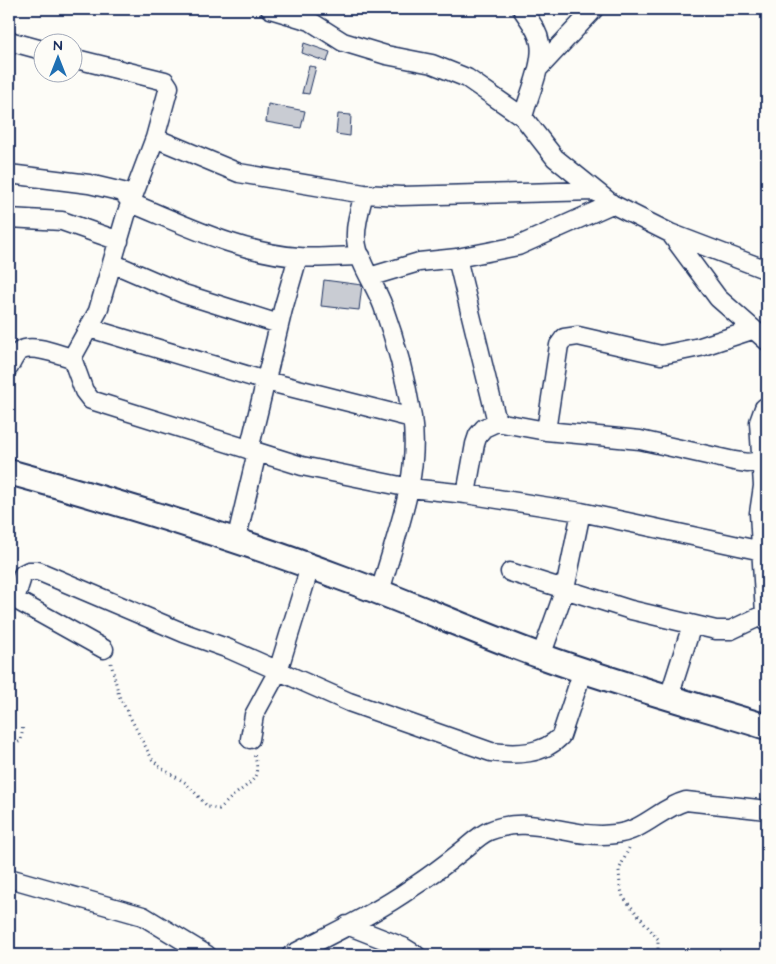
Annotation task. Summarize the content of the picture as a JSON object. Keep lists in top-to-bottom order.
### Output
{
  "north": "top"
}
